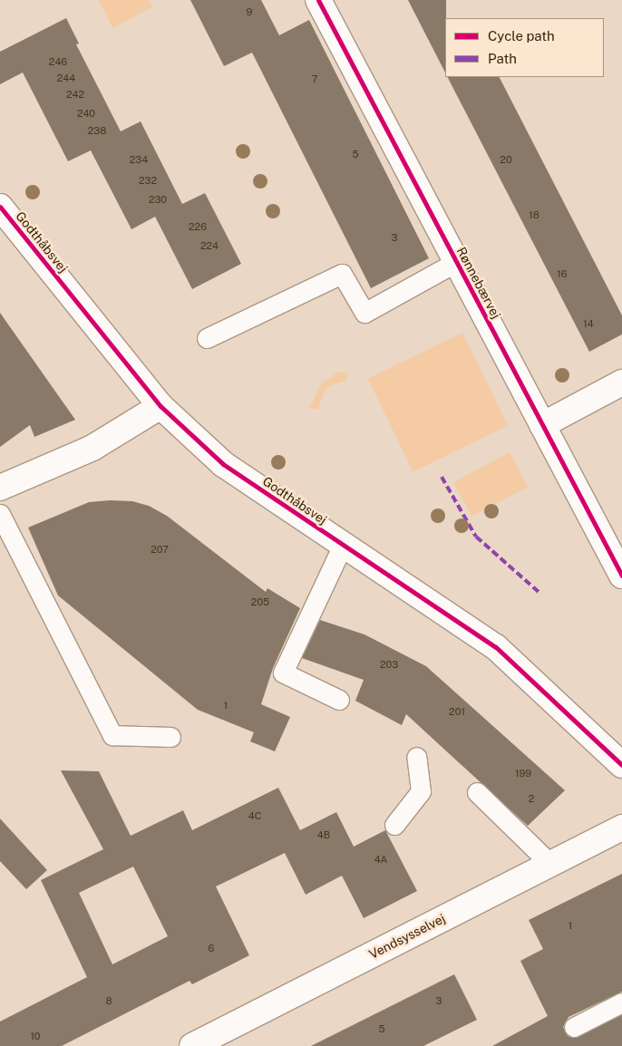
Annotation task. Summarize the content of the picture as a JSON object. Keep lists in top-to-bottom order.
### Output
{
  "streets": {
    "street": ["Godthåbsvej", "Rønnebærvej", "Vendsysselvej"]
  },
  "house_numbers": [
    "9",
    "246",
    "244",
    "7",
    "242",
    "240",
    "238",
    "5",
    "234",
    "20",
    "232",
    "230",
    "18",
    "226",
    "3",
    "224",
    "16",
    "14",
    "207",
    "205",
    "203",
    "1",
    "201",
    "199",
    "2",
    "4C",
    "4B",
    "4A",
    "1",
    "6",
    "8",
    "3",
    "5",
    "10"
  ],
  "legend": ["Cycle path", "Path"]
}
